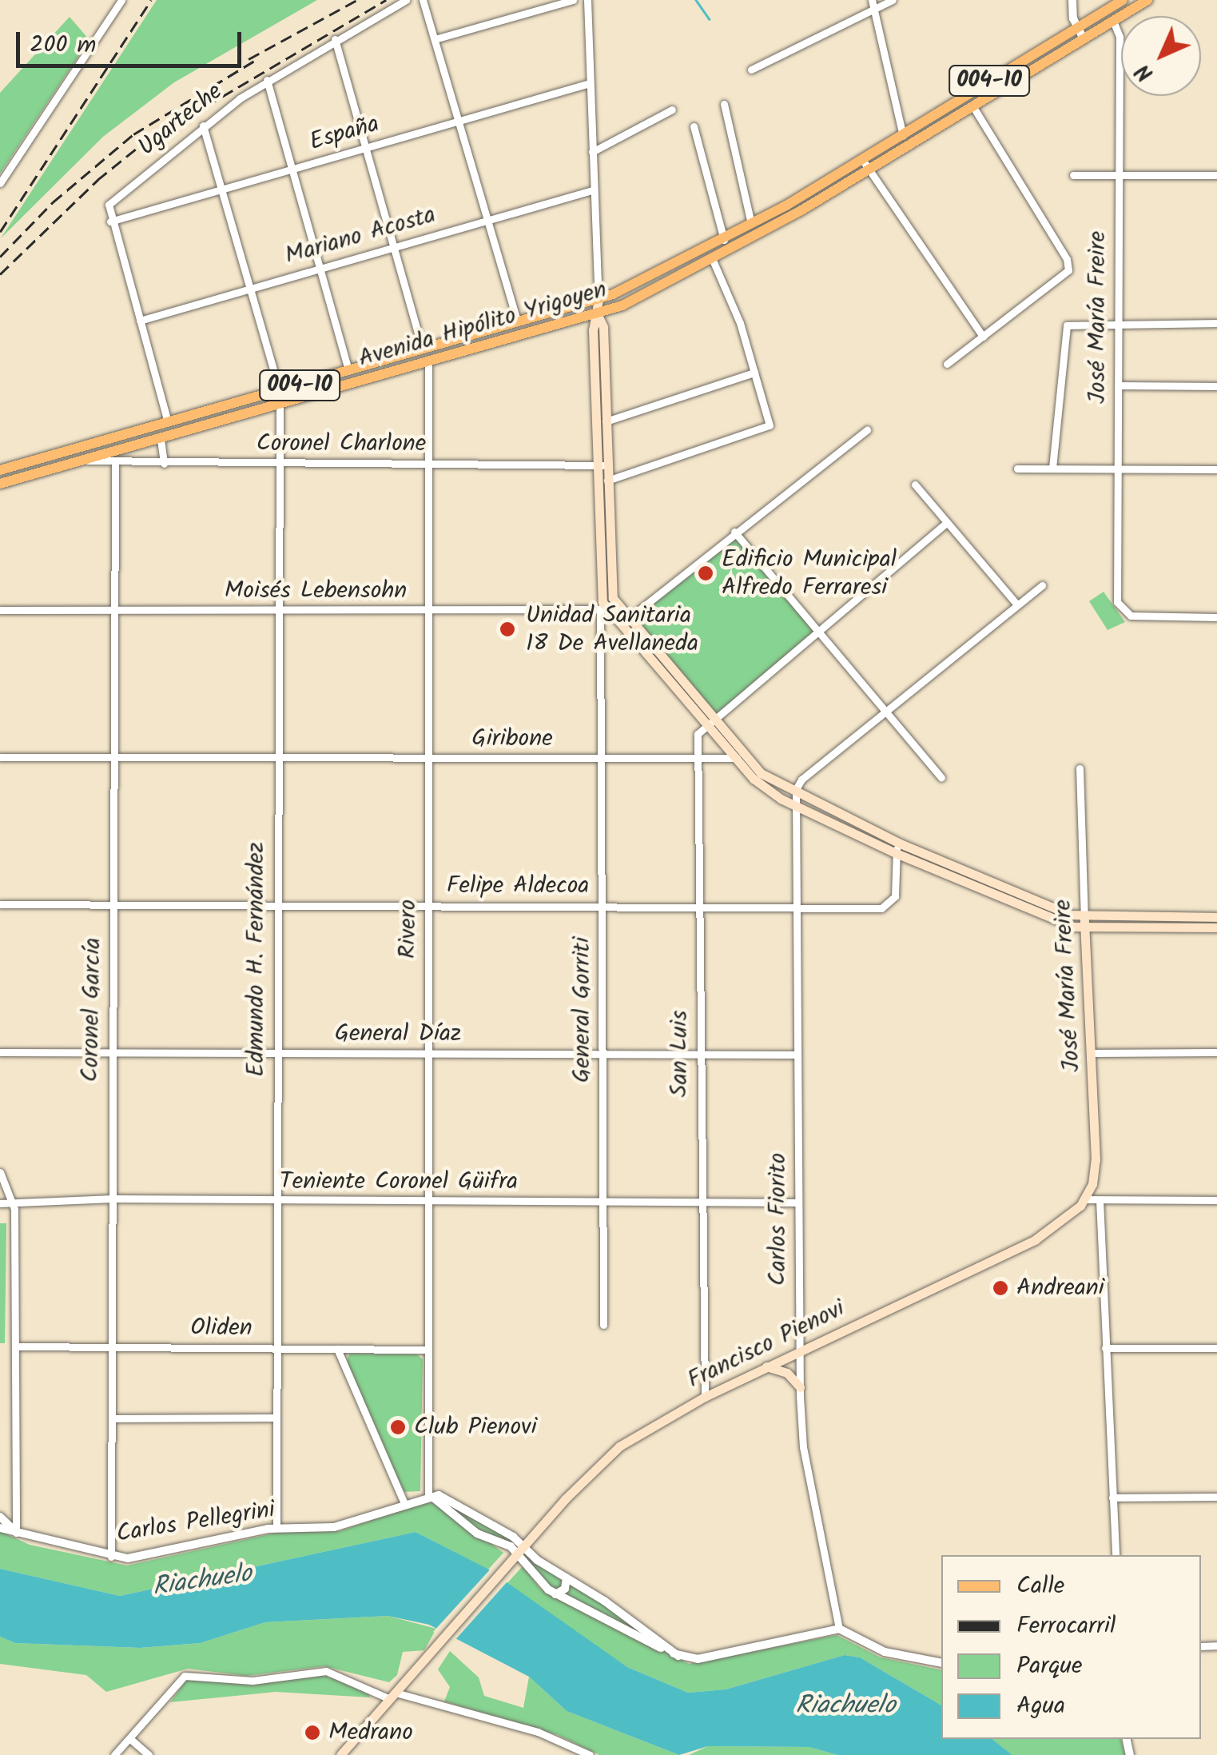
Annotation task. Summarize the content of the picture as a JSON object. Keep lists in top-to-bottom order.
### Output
{
  "streets": {
    "main road": [
      "004-10",
      "José María Freire",
      "Avenida Hipólito Yrigoyen",
      "Francisco Pienovi"
    ],
    "street": [
      "Ugarteche",
      "España",
      "Mariano Acosta",
      "Coronel Charlone",
      "Moisés Lebensohn",
      "Giribone",
      "Felipe Aldecoa",
      "Rivero",
      "Edmundo H. Fernández",
      "Coronel García",
      "General Gorriti",
      "General Díaz",
      "San Luis",
      "Teniente Coronel Güifra",
      "Carlos Fiorito",
      "Oliden",
      "Carlos Pellegrini"
    ]
  },
  "crossings": [
    ["Ugarteche", "España"],
    ["Ugarteche", "Edmundo H. Fernández"],
    ["España", "Edmundo H. Fernández"],
    ["Mariano Acosta", "Edmundo H. Fernández"],
    ["José María Freire", "Avenida Hipólito Yrigoyen"],
    ["José María Freire", "Francisco Pienovi"],
    ["Avenida Hipólito Yrigoyen", "Coronel Charlone"],
    ["Avenida Hipólito Yrigoyen", "Rivero"],
    ["Avenida Hipólito Yrigoyen", "Edmundo H. Fernández"],
    ["Coronel Charlone", "Rivero"],
    ["Coronel Charlone", "Edmundo H. Fernández"],
    ["Coronel Charlone", "Coronel García"],
    ["Moisés Lebensohn", "Rivero"],
    ["Moisés Lebensohn", "Edmundo H. Fernández"],
    ["Moisés Lebensohn", "Coronel García"],
    ["Moisés Lebensohn", "General Gorriti"],
    ["Giribone", "Rivero"],
    ["Giribone", "Edmundo H. Fernández"],
    ["Giribone", "Coronel García"],
    ["Giribone", "General Gorriti"],
    ["Giribone", "San Luis"],
    ["Felipe Aldecoa", "Rivero"],
    ["Felipe Aldecoa", "Edmundo H. Fernández"],
    ["Felipe Aldecoa", "Coronel García"],
    ["Felipe Aldecoa", "General Gorriti"],
    ["Felipe Aldecoa", "San Luis"],
    ["Felipe Aldecoa", "Carlos Fiorito"],
    ["Rivero", "General Díaz"],
    ["Rivero", "Teniente Coronel Güifra"],
    ["Rivero", "Oliden"],
    ["Rivero", "Carlos Pellegrini"],
    ["Edmundo H. Fernández", "General Díaz"],
    ["Edmundo H. Fernández", "Teniente Coronel Güifra"],
    ["Edmundo H. Fernández", "Oliden"],
    ["Edmundo H. Fernández", "Carlos Pellegrini"],
    ["Coronel García", "General Díaz"],
    ["Coronel García", "Teniente Coronel Güifra"],
    ["Coronel García", "Oliden"],
    ["Coronel García", "Carlos Pellegrini"],
    ["General Gorriti", "General Díaz"],
    ["General Gorriti", "Teniente Coronel Güifra"],
    ["General Díaz", "San Luis"],
    ["General Díaz", "Carlos Fiorito"],
    ["San Luis", "Teniente Coronel Güifra"],
    ["San Luis", "Francisco Pienovi"],
    ["Teniente Coronel Güifra", "Carlos Fiorito"],
    ["Carlos Fiorito", "Francisco Pienovi"]
  ],
  "water": ["Riachuelo"],
  "places": [
    "Edificio Municipal Alfredo Ferraresi",
    "Unidad Sanitaria 18 De Avellaneda",
    "Andreani",
    "Club Pienovi",
    "Medrano"
  ],
  "legend": [
    "Calle",
    "Ferrocarril",
    "Parque",
    "Agua"
  ],
  "scale_bar": "200 m",
  "north": "bottom left"
}
